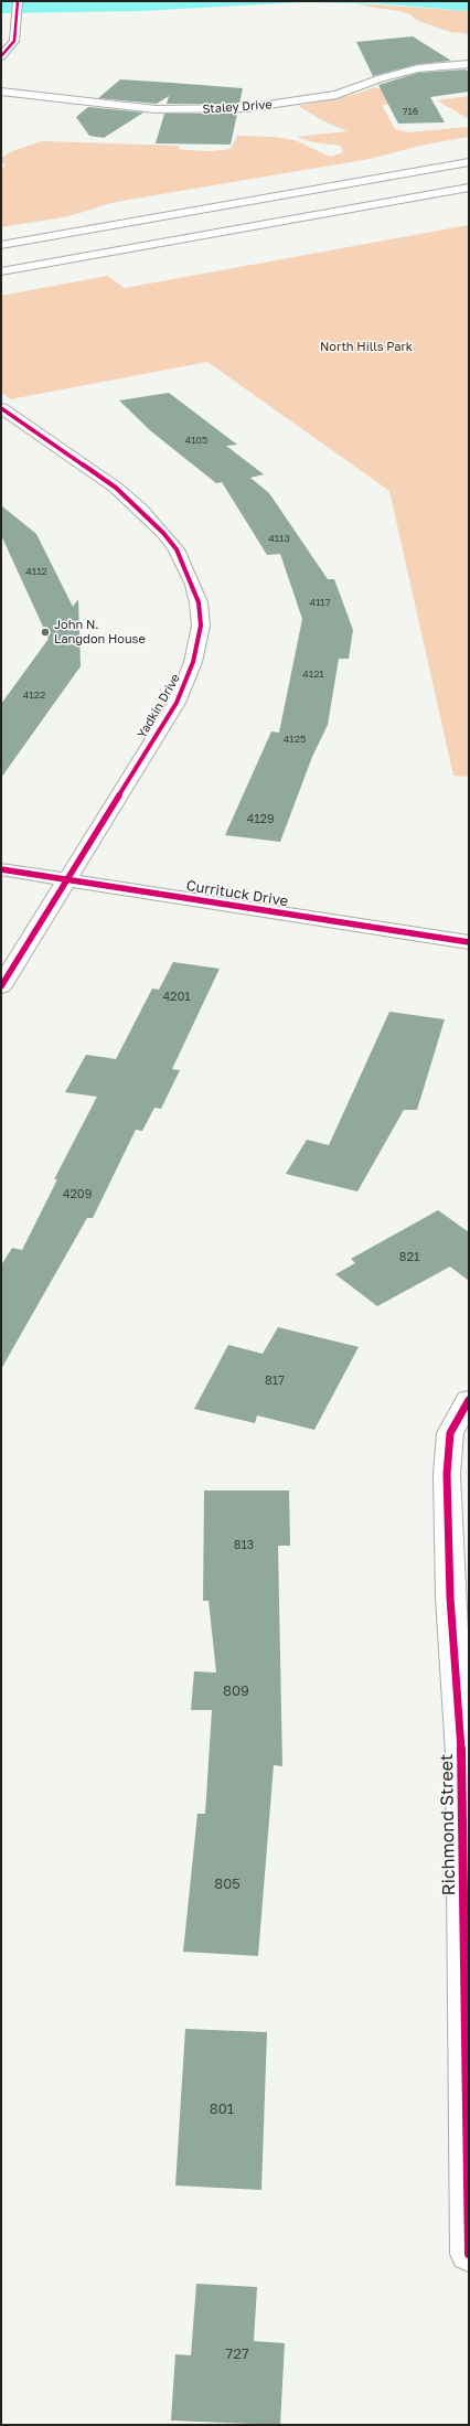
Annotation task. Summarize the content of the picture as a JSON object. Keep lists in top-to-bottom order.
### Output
{
  "streets": {
    "main road": [
      "Staley Drive",
      "Yadkin Drive",
      "Currituck Drive",
      "Richmond Street"
    ]
  },
  "crossings": [
    ["Yadkin Drive", "Currituck Drive"]
  ],
  "parks": ["North Hills Park"],
  "places": ["John N. Langdon House"],
  "house_numbers": [
    "716",
    "4105",
    "4113",
    "4112",
    "4117",
    "4121",
    "4122",
    "4125",
    "4129",
    "4201",
    "4209",
    "821",
    "817",
    "813",
    "809",
    "805",
    "801",
    "727"
  ]
}
